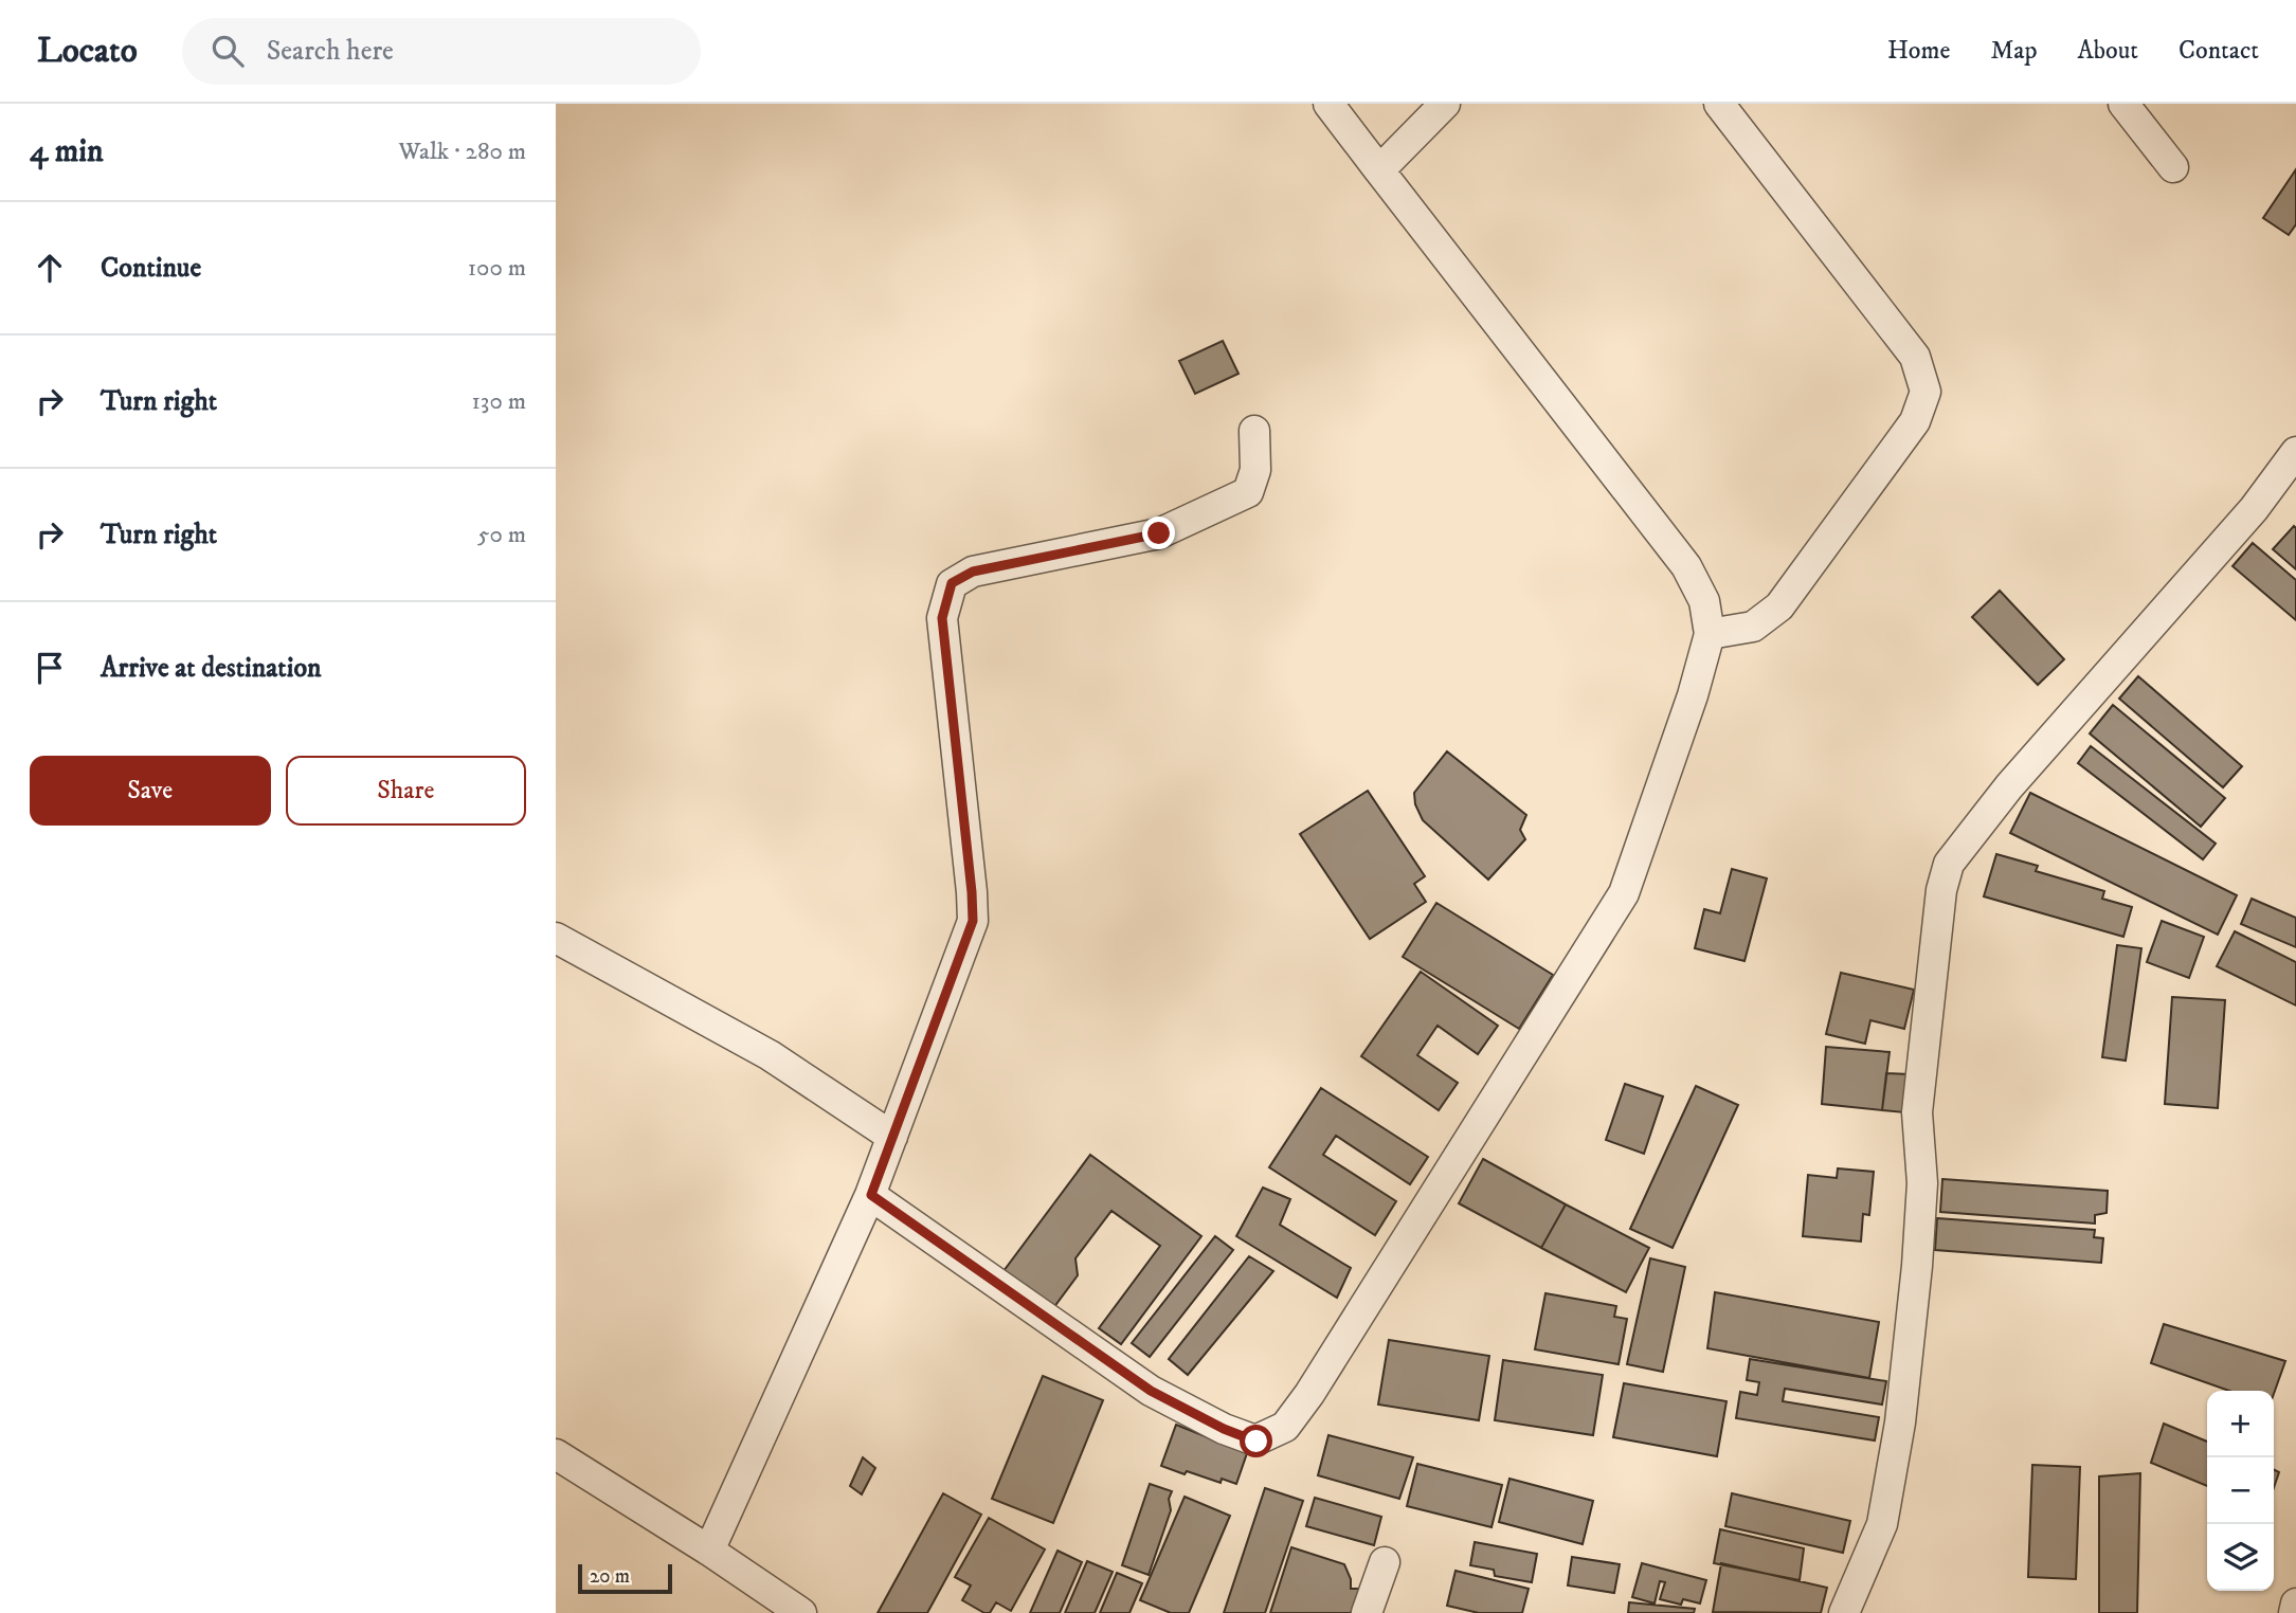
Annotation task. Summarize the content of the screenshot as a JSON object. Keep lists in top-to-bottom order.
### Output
{
  "scale_bar": "20 m",
  "page": {
    "header": "Locato",
    "search": "Search here",
    "nav": [
      "Home",
      "Map",
      "About",
      "Contact"
    ],
    "heading": ["4 min", "Walk · 280 m"],
    "list": [
      ["Continue", "100 m"],
      ["Turn right", "130 m"],
      ["Turn right", "50 m"],
      "Arrive at destination"
    ],
    "buttons": ["Save", "Share"],
    "map_buttons": ["+", "−"],
    "scale": "20 m"
  }
}
